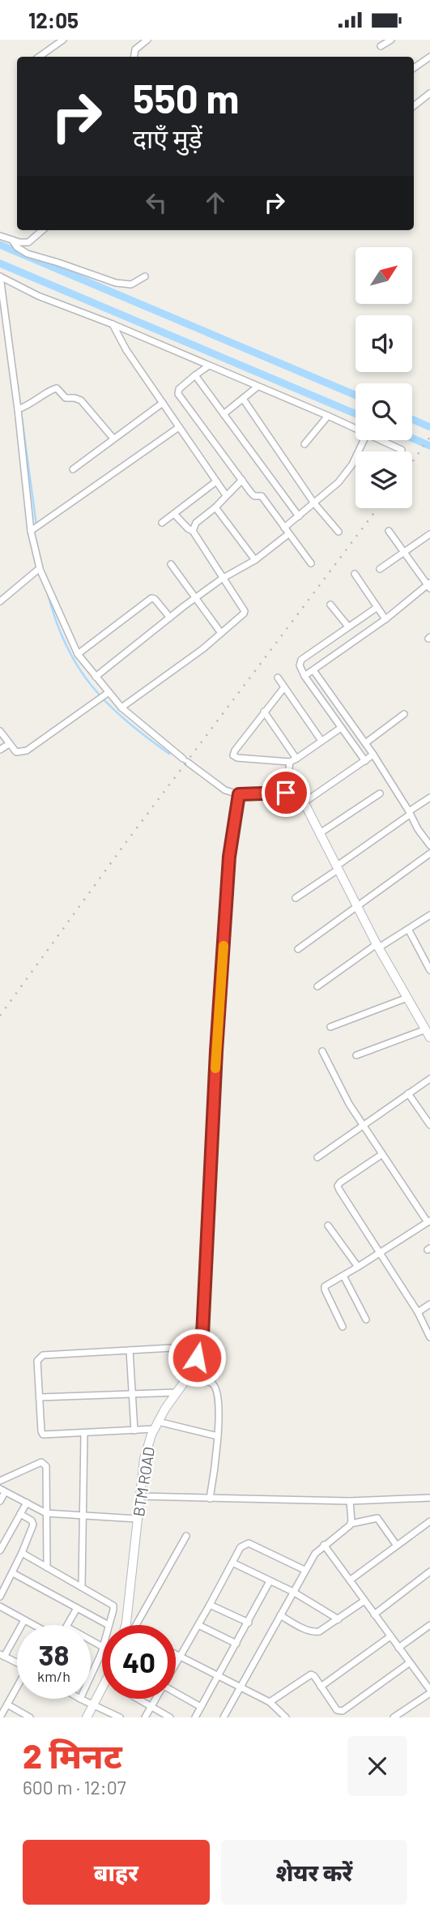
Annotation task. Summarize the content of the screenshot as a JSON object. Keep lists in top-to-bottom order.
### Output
{
  "streets": {
    "street": ["BTM ROAD"]
  },
  "north": "top right",
  "page": {
    "status": "12:05",
    "turn": ["550 m", "दाएँ मुड़ें"],
    "speed": "38 km/h",
    "limit": "40",
    "heading": ["2 मिनट", "600 m · 12:07"],
    "buttons": ["बाहर", "शेयर करें"]
  }
}
